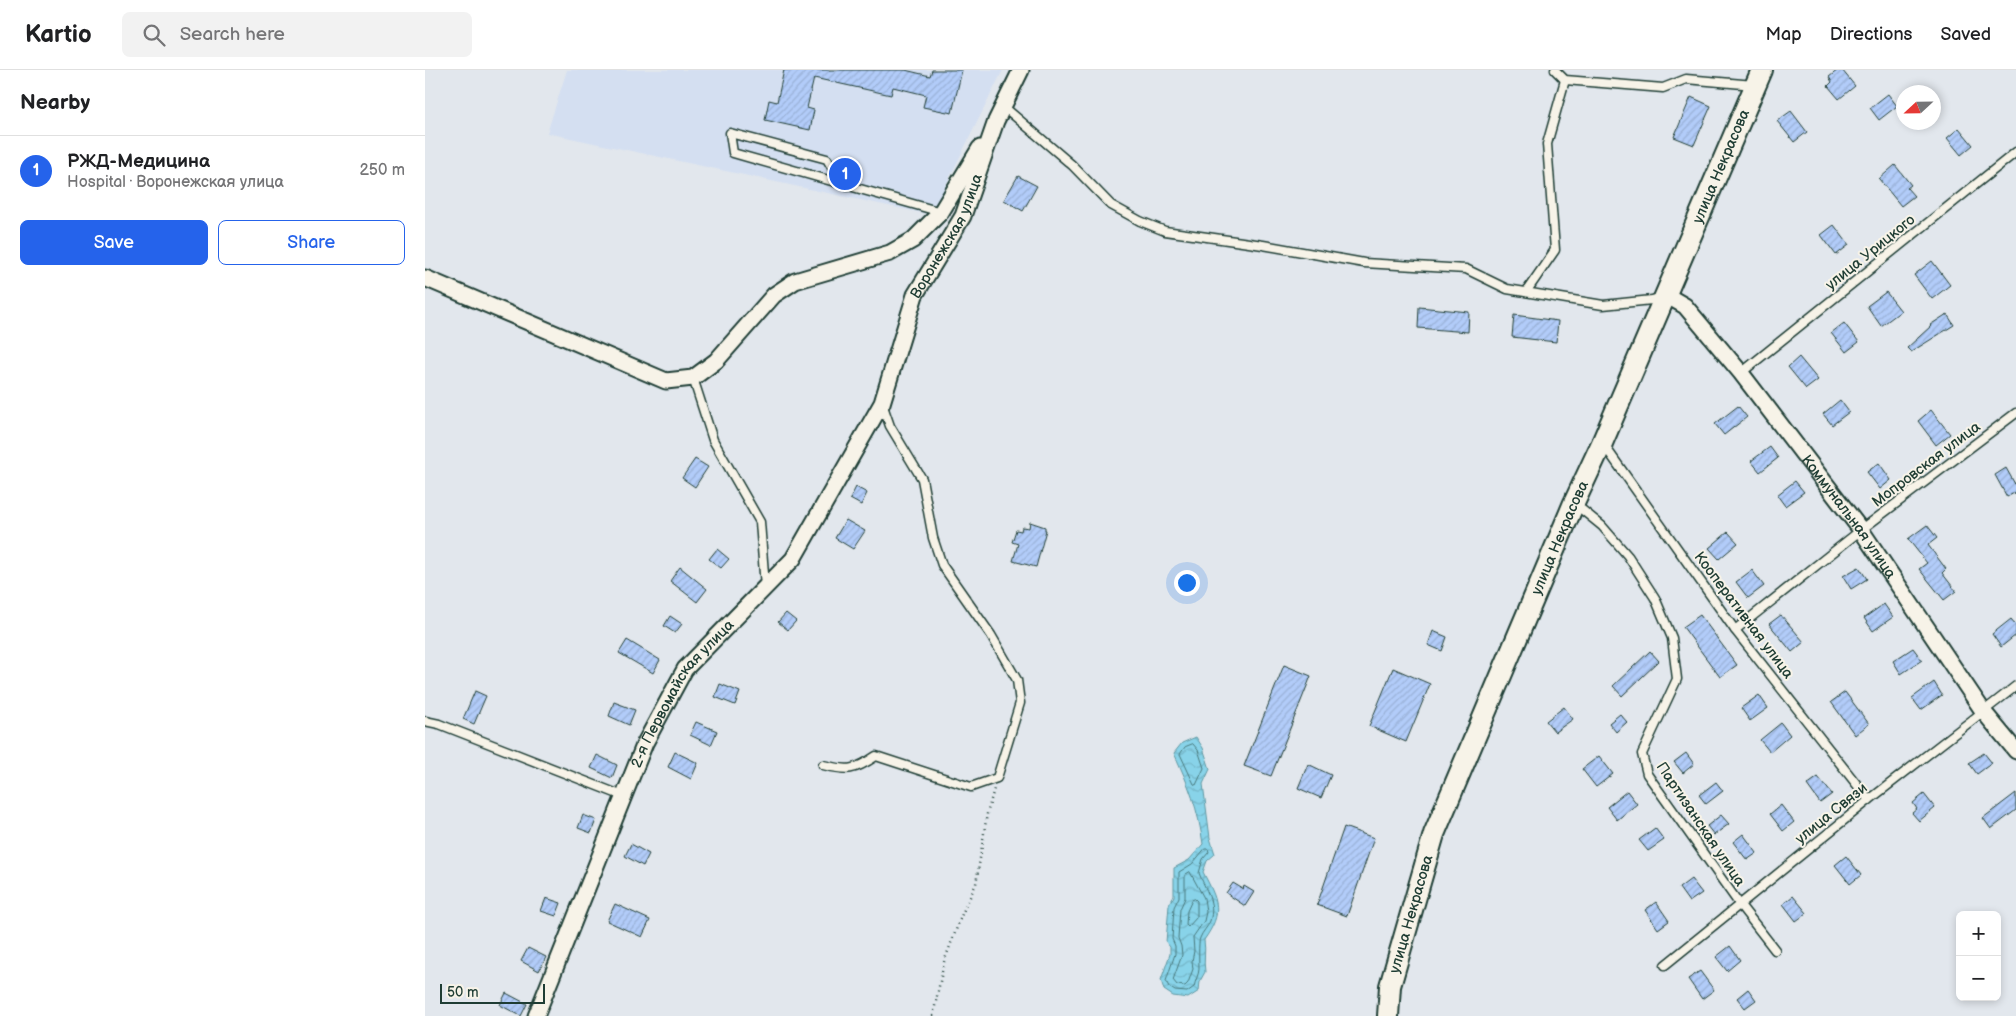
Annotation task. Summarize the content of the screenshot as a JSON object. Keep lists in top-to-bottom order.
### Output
{
  "streets": {
    "main road": ["улица Некрасова"],
    "street": ["Воронежская улица", "Коммунальная улица", "2-я Первомайская улица"],
    "lane": [
      "улица Урицкого",
      "Мопровская улица",
      "Кооперативная улица",
      "улица Связи",
      "Партизанская улица"
    ]
  },
  "crossings": [
    ["улица Некрасова", "Коммунальная улица"],
    ["улица Некрасова", "Кооперативная улица"],
    ["улица Некрасова", "Партизанская улица"],
    ["Воронежская улица", "2-я Первомайская улица"],
    ["улица Урицкого", "Коммунальная улица"],
    ["Мопровская улица", "Коммунальная улица"],
    ["Мопровская улица", "Кооперативная улица"],
    ["Коммунальная улица", "улица Связи"],
    ["Кооперативная улица", "улица Связи"],
    ["улица Связи", "Партизанская улица"]
  ],
  "scale_bar": "50 m",
  "north": "left",
  "page": {
    "header": "Kartio",
    "search": "Search here",
    "nav": ["Map", "Directions", "Saved"],
    "heading": "Nearby",
    "list": [
      {
        "mark": "1",
        "name": "РЖД-Медицина",
        "note": "Hospital · Воронежская улица",
        "value": "250 m"
      }
    ],
    "pins": "1",
    "buttons": ["Save", "Share"],
    "map_buttons": ["+", "−"],
    "scale": "50 m"
  }
}
